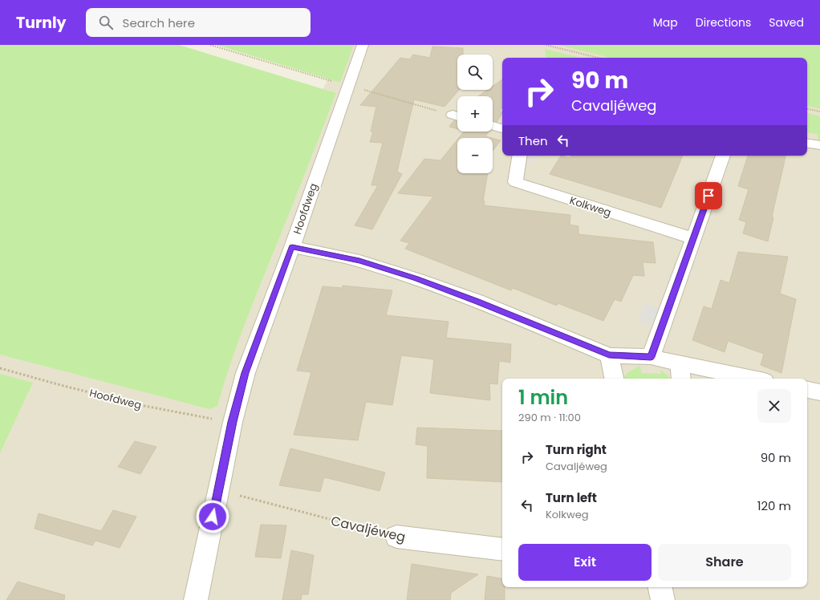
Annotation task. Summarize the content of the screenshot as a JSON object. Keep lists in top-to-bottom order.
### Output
{
  "streets": {
    "street": ["Kolkweg", "Hoofdweg", "Cavaljéweg"]
  },
  "page": {
    "header": "Turnly",
    "search": "Search here",
    "nav": ["Map", "Directions", "Saved"],
    "map_buttons": ["+", "−"],
    "turn": ["90 m", "Cavaljéweg"],
    "then": "Then",
    "heading": ["1 min", "290 m · 11:00"],
    "list": [
      {
        "name": "Turn right",
        "note": "Cavaljéweg",
        "value": "90 m"
      },
      {
        "name": "Turn left",
        "note": "Kolkweg",
        "value": "120 m"
      }
    ],
    "buttons": ["Exit", "Share"]
  }
}
